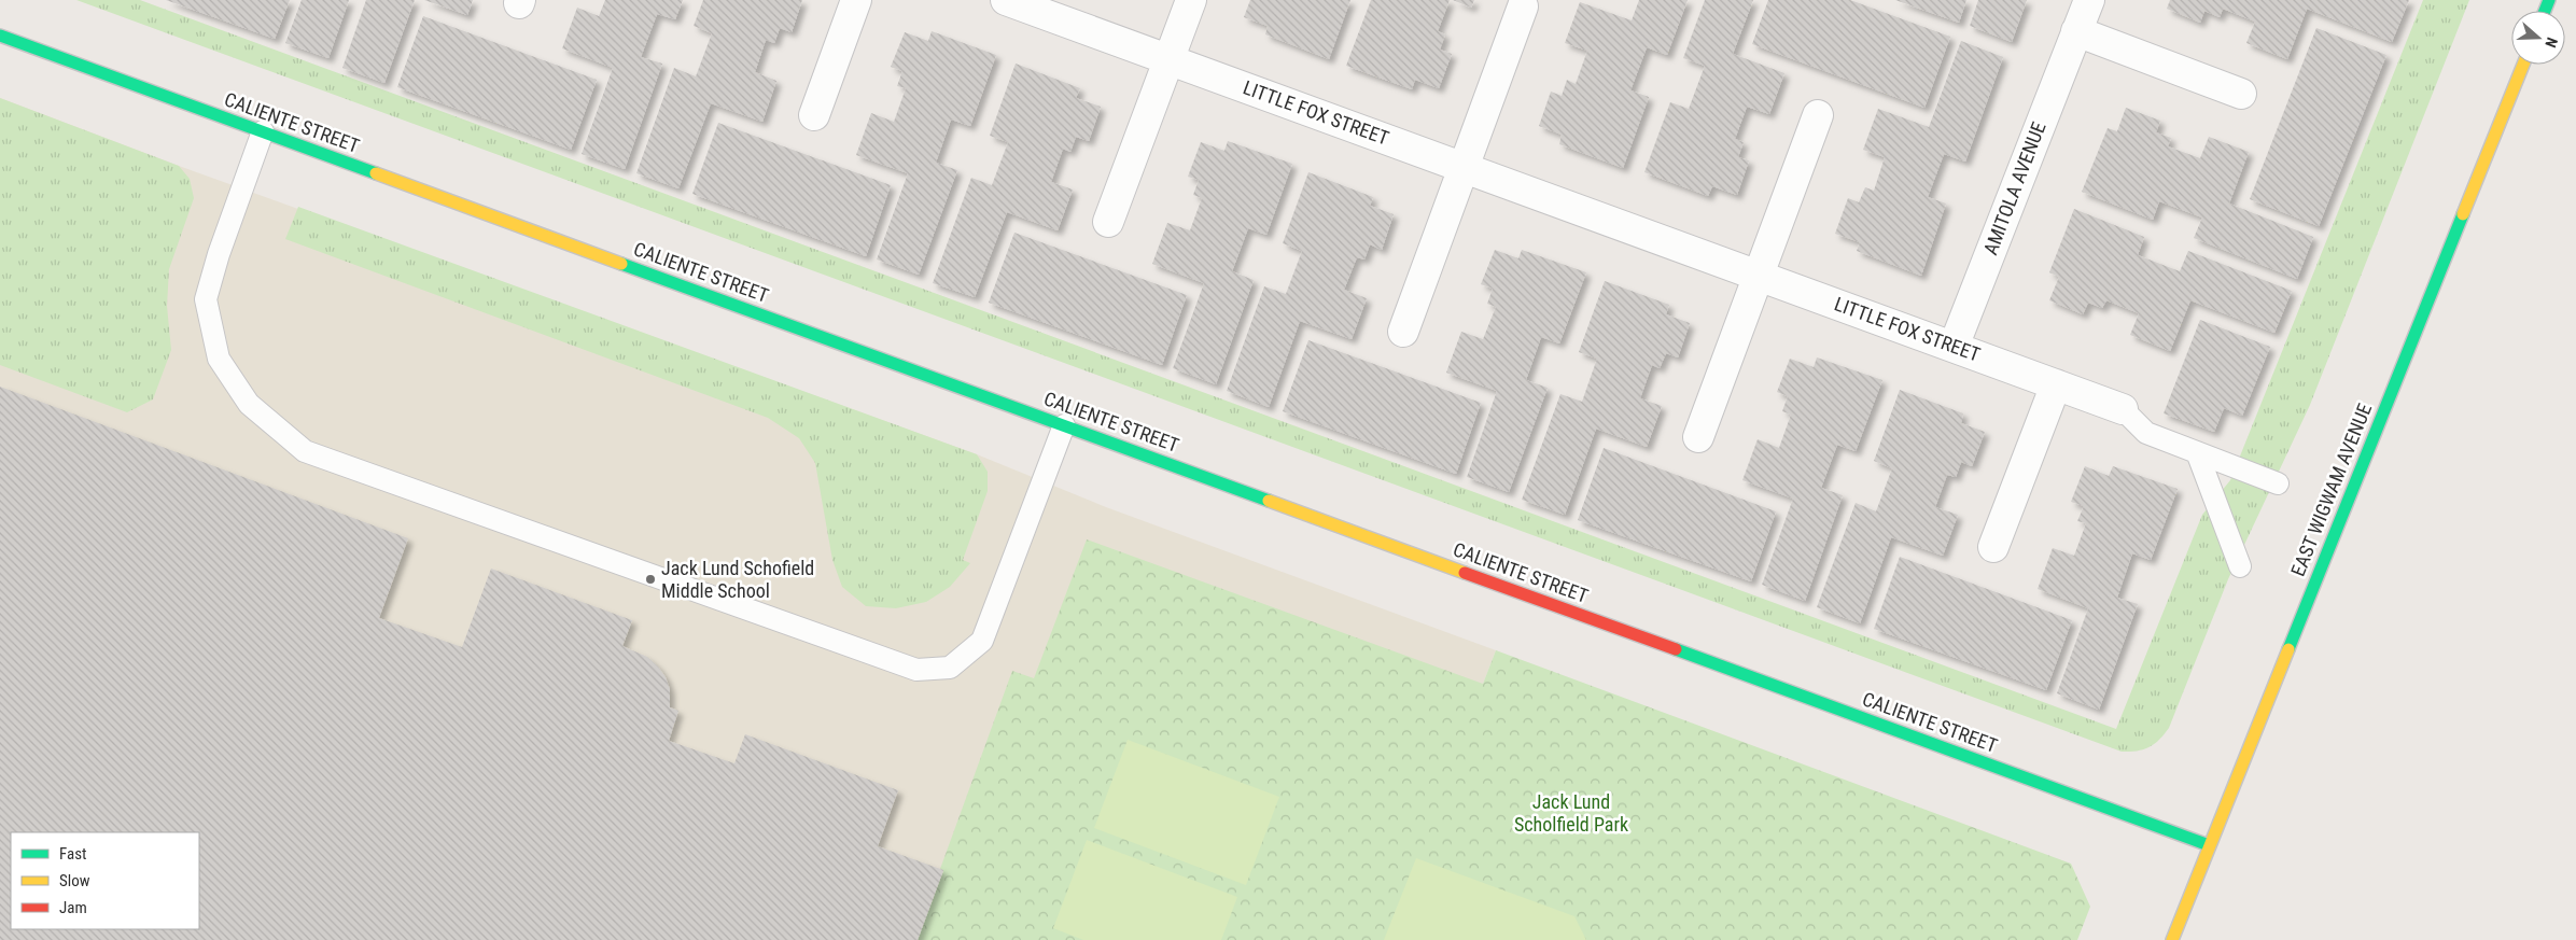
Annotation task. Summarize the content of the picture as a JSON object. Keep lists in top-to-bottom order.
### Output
{
  "streets": {
    "street": [
      "LITTLE FOX STREET",
      "CALIENTE STREET",
      "AMITOLA AVENUE",
      "EAST WIGWAM AVENUE"
    ]
  },
  "crossings": [
    ["LITTLE FOX STREET", "AMITOLA AVENUE"],
    ["CALIENTE STREET", "EAST WIGWAM AVENUE"]
  ],
  "parks": ["Jack Lund Scholfield Park"],
  "places": ["Jack Lund Schofield Middle School"],
  "legend": ["Fast", "Slow", "Jam"],
  "north": "right"
}
